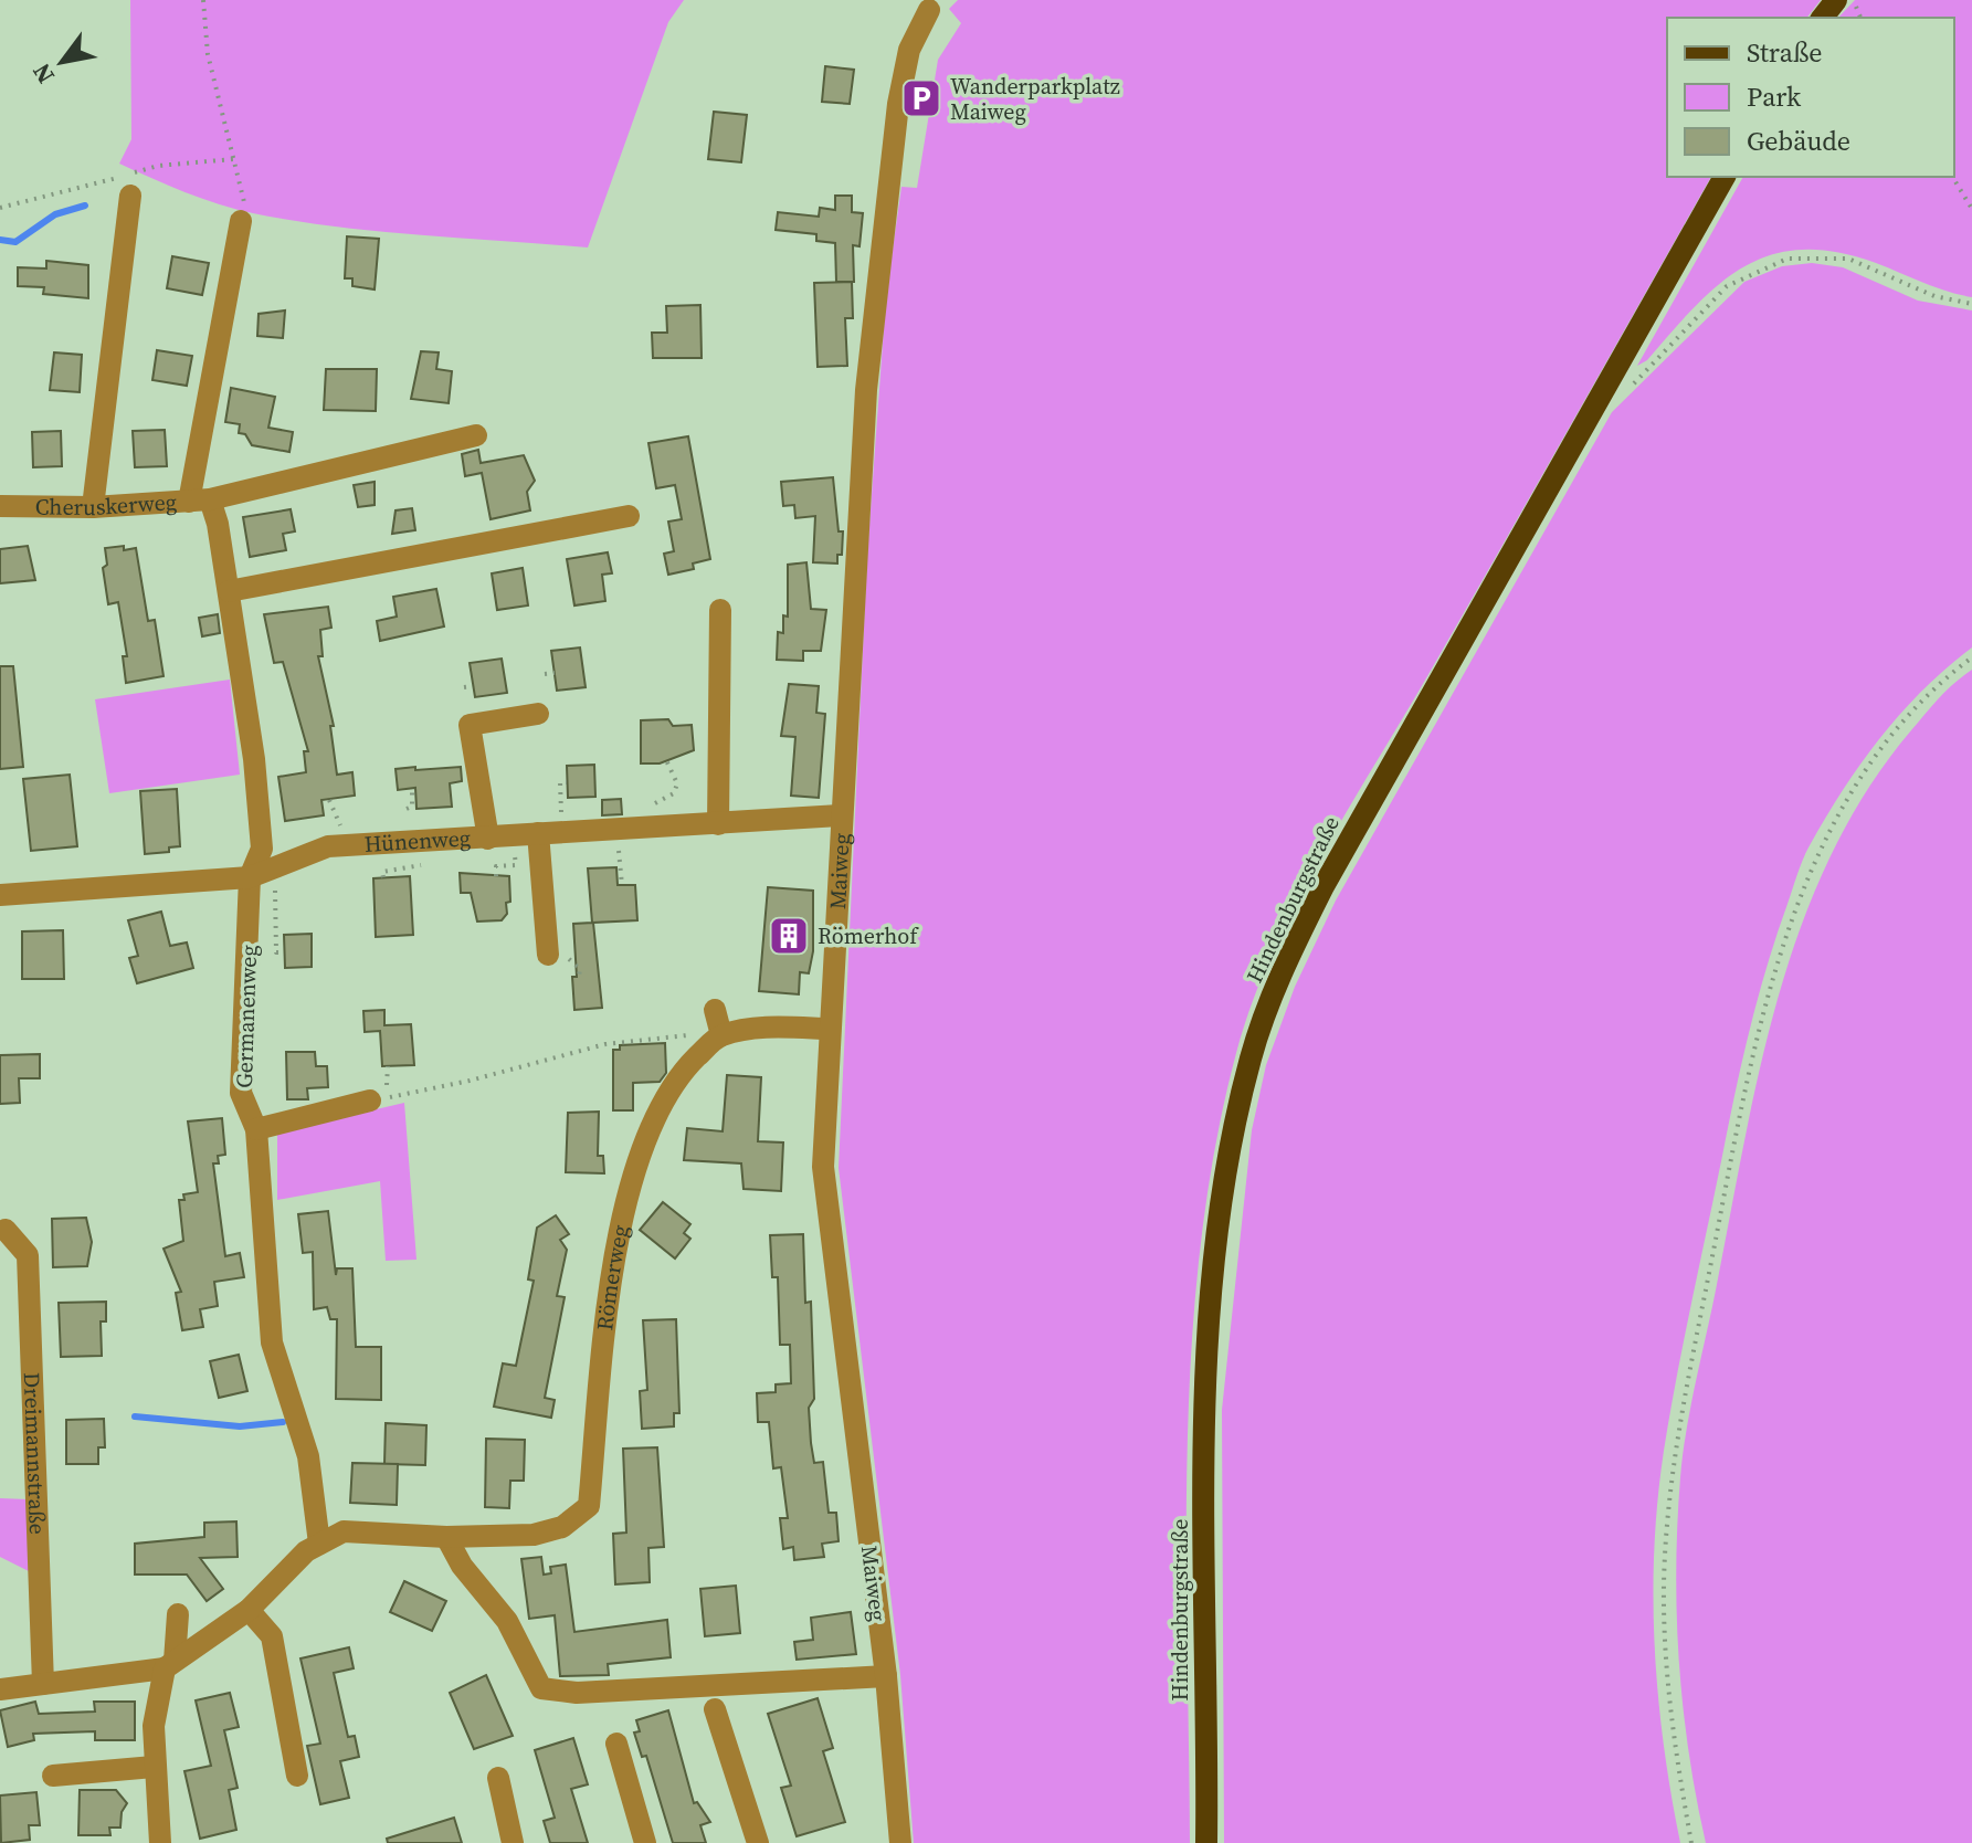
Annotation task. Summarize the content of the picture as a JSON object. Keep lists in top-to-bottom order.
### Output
{
  "streets": {
    "main road": ["Hindenburgstraße"],
    "street": [
      "Cheruskerweg",
      "Hünenweg",
      "Maiweg",
      "Germanenweg",
      "Römerweg",
      "Dreimannstraße"
    ]
  },
  "crossings": [
    ["Cheruskerweg", "Germanenweg"],
    ["Hünenweg", "Maiweg"],
    ["Hünenweg", "Germanenweg"],
    ["Germanenweg", "Römerweg"]
  ],
  "places": {
    "parking": ["Wanderparkplatz Maiweg"],
    "building": ["Römerhof"]
  },
  "legend": ["Straße", "Park", "Gebäude"],
  "north": "bottom left"
}
